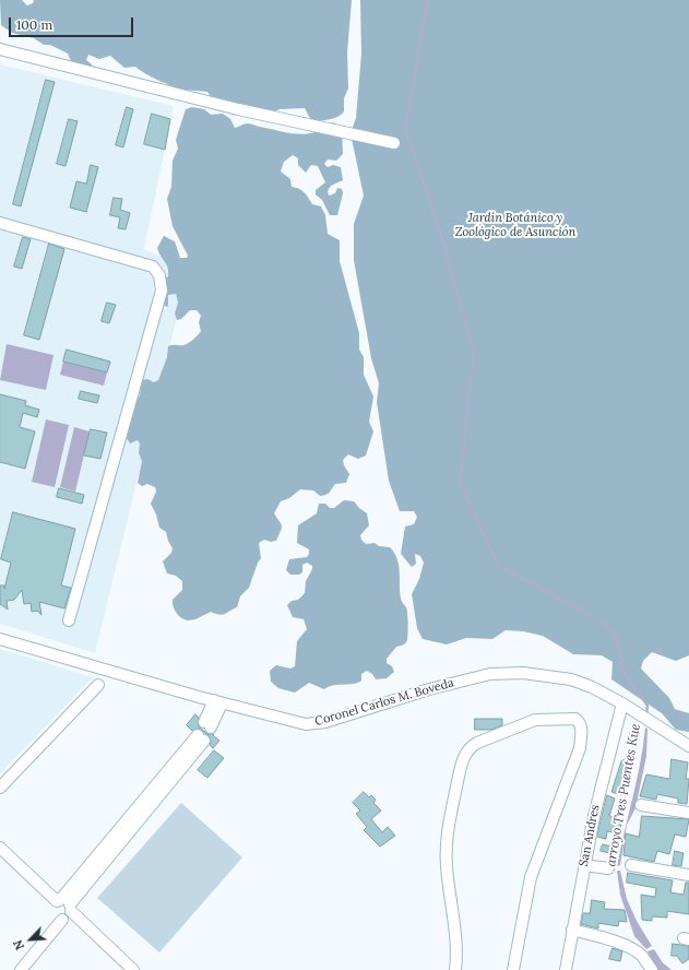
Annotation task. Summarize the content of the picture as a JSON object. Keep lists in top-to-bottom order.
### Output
{
  "streets": {
    "street": ["Coronel Carlos M. Boveda", "San Andres"]
  },
  "crossings": [
    ["Coronel Carlos M. Boveda", "San Andres"]
  ],
  "water": ["arroyo Tres Puentes Kue"],
  "parks": ["Jardín Botánico y Zoológico de Asunción"],
  "scale_bar": "100 m",
  "north": "bottom left"
}
